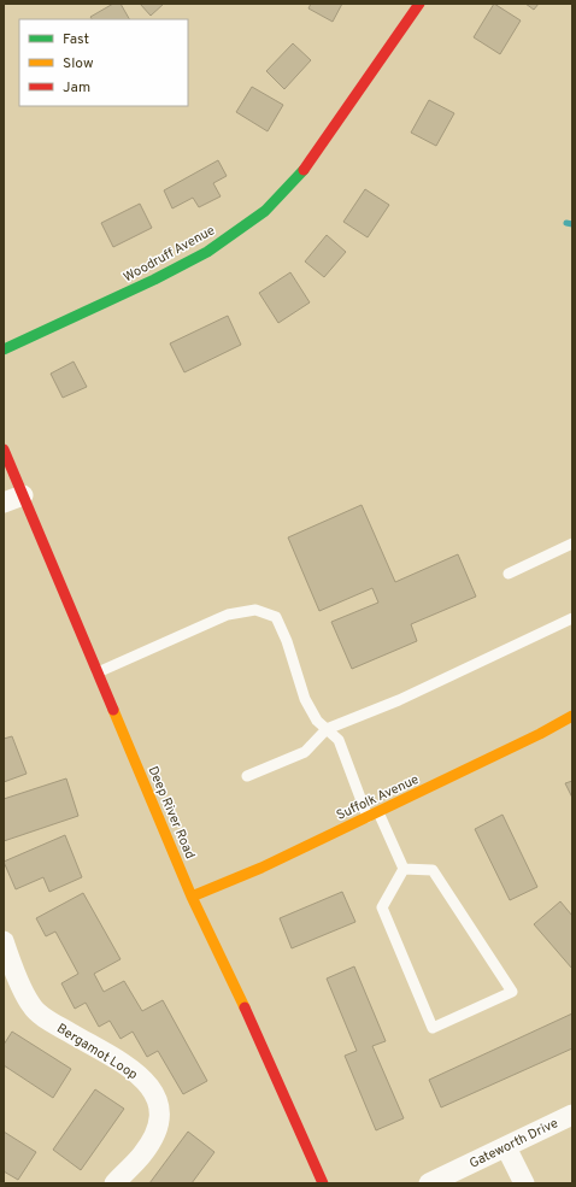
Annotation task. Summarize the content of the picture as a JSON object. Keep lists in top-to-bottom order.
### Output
{
  "streets": {
    "street": [
      "Woodruff Avenue",
      "Suffolk Avenue",
      "Deep River Road",
      "Bergamot Loop",
      "Gateworth Drive"
    ]
  },
  "crossings": [
    ["Suffolk Avenue", "Deep River Road"]
  ],
  "legend": ["Fast", "Slow", "Jam"]
}
